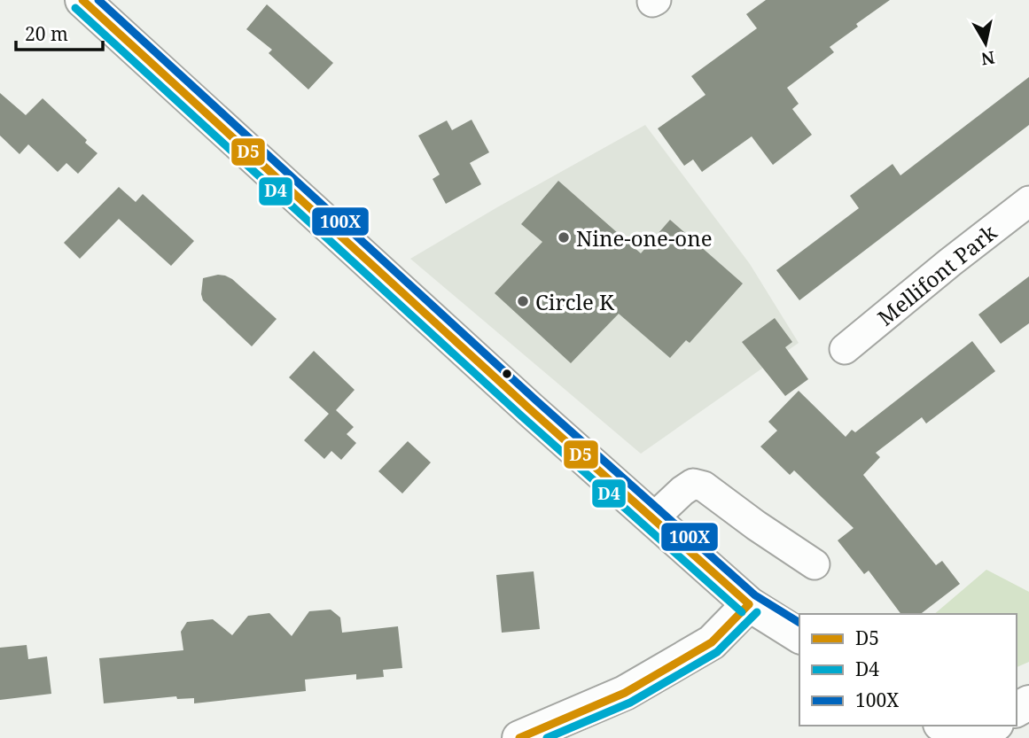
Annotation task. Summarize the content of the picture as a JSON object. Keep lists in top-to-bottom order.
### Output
{
  "streets": {
    "street": ["Mellifont Park"]
  },
  "places": ["Nine-one-one", "Circle K"],
  "lines": ["transit line D5", "transit line 100X", "transit line D4"],
  "legend": ["D5", "D4", "100X"],
  "scale_bar": "20 m",
  "north": "bottom"
}
